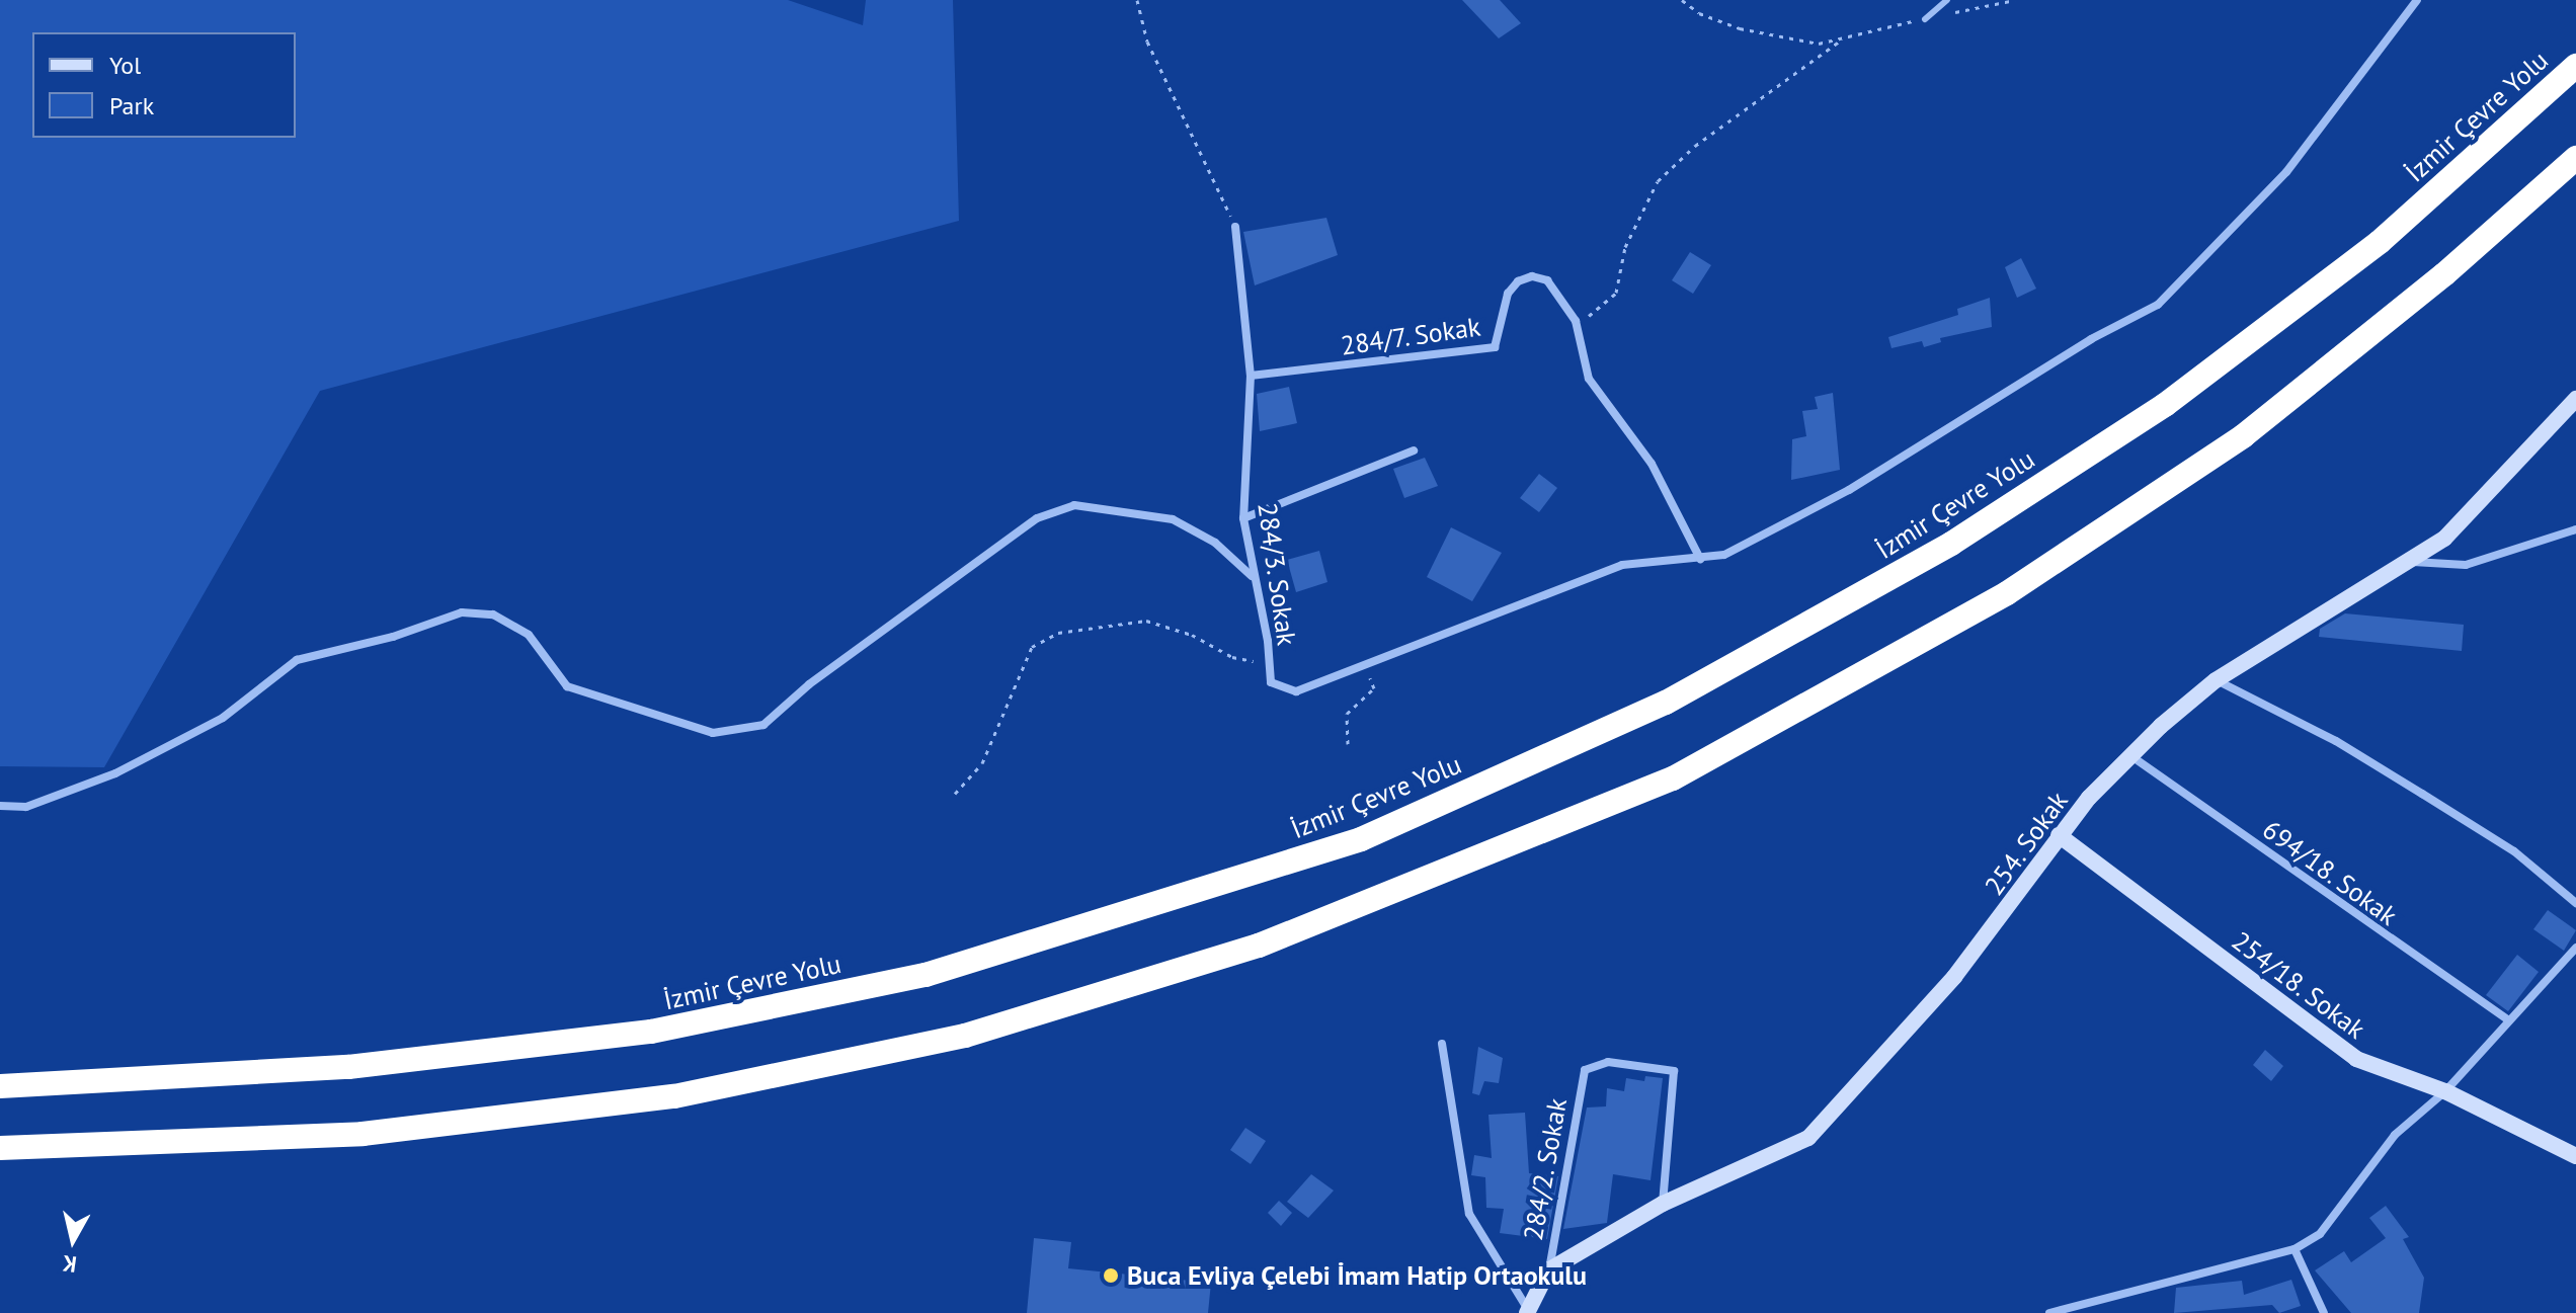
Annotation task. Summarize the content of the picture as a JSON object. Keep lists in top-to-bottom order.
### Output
{
  "streets": {
    "highway": ["İzmir Çevre Yolu"],
    "street": [
      "284/7. Sokak",
      "284/3. Sokak",
      "254. Sokak",
      "694/18. Sokak",
      "254/18. Sokak",
      "284/2. Sokak"
    ]
  },
  "crossings": [
    ["284/7. Sokak", "284/3. Sokak"],
    ["254. Sokak", "694/18. Sokak"],
    ["254. Sokak", "254/18. Sokak"],
    ["254. Sokak", "284/2. Sokak"]
  ],
  "places": ["Buca Evliya Çelebi İmam Hatip Ortaokulu"],
  "legend": ["Yol", "Park"],
  "north": "bottom"
}
